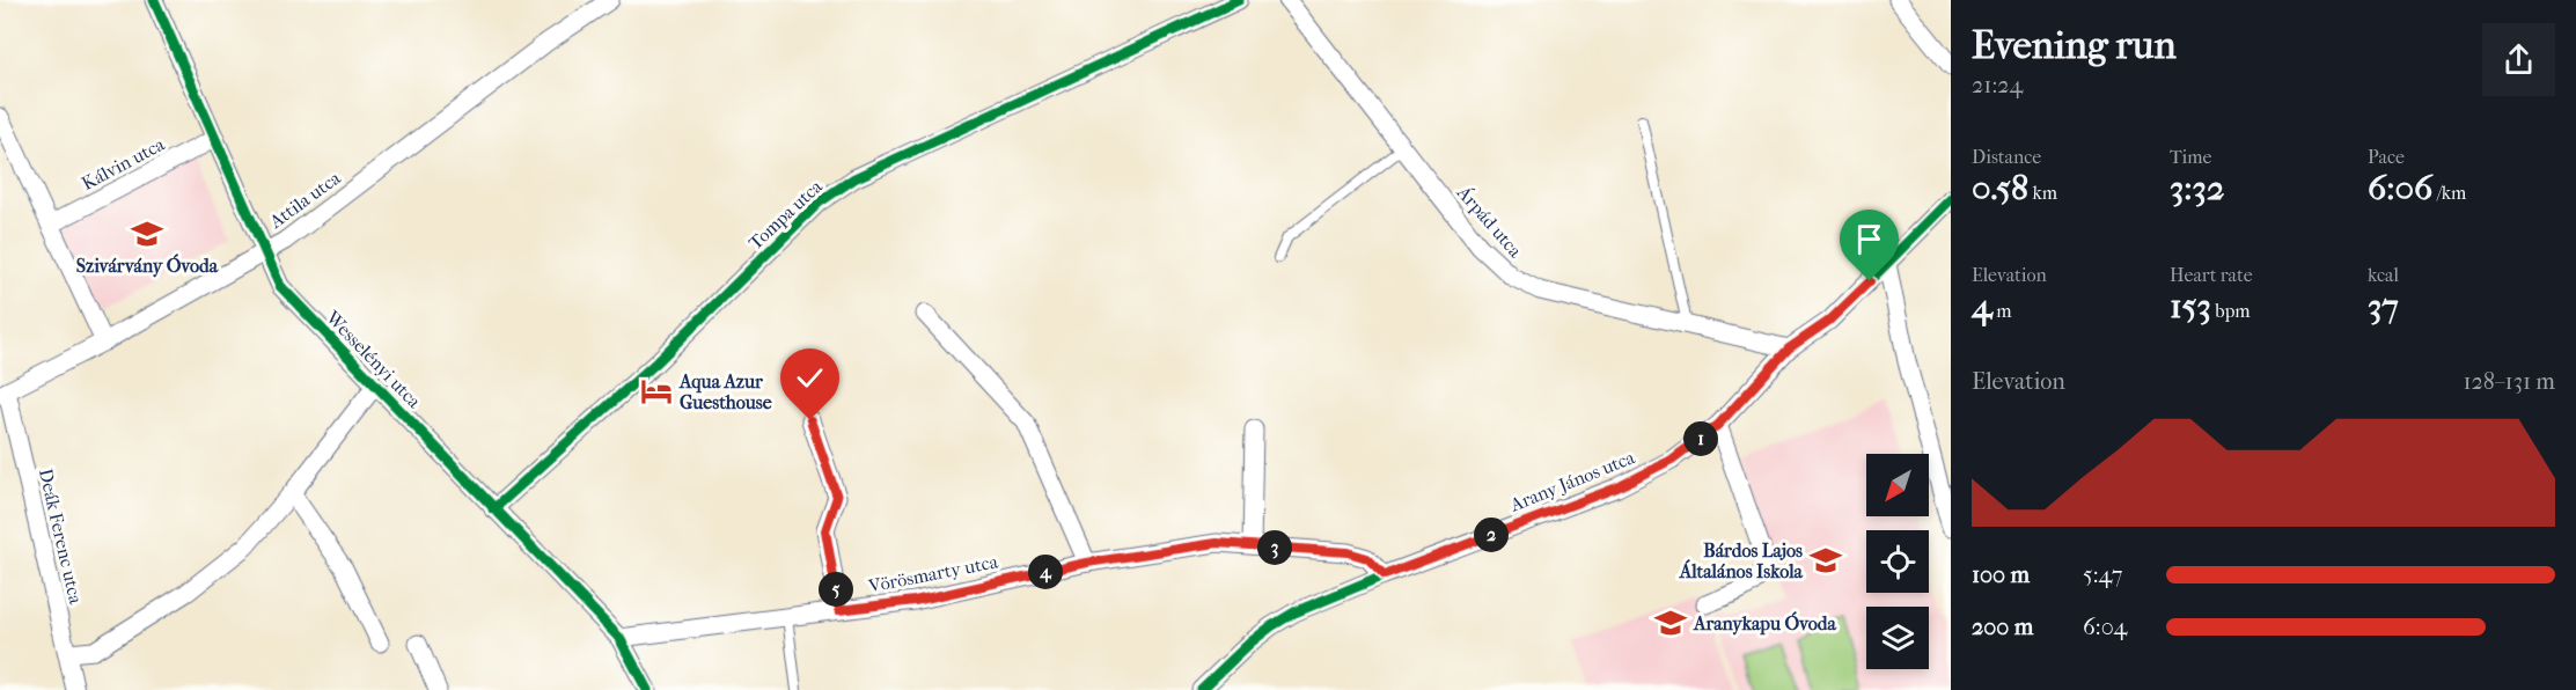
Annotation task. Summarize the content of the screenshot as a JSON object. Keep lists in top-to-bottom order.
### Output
{
  "streets": {
    "street": [
      "Kálvin utca",
      "Attila utca",
      "Tompa utca",
      "Árpád utca",
      "Wesselényi utca",
      "Arany János utca",
      "Deák Ferenc utca",
      "Vörösmarty utca"
    ]
  },
  "crossings": [
    ["Kálvin utca", "Wesselényi utca"],
    ["Attila utca", "Wesselényi utca"],
    ["Attila utca", "Deák Ferenc utca"],
    ["Tompa utca", "Wesselényi utca"],
    ["Árpád utca", "Arany János utca"],
    ["Wesselényi utca", "Vörösmarty utca"],
    ["Arany János utca", "Vörösmarty utca"]
  ],
  "places": {
    "school or university": ["Szivárvány Óvoda", "Bárdos Lajos Általános Iskola", "Aranykapu Óvoda"],
    "hotel": ["Aqua Azur Guesthouse"]
  },
  "north": "bottom left",
  "page": {
    "heading": ["Evening run", "21:24"],
    "stats": [
      ["Distance", "0.58 km"],
      ["Time", "3:32"],
      ["Pace", "6:06 /km"],
      ["Elevation", "4 m"],
      ["Heart rate", "153 bpm"],
      ["kcal", "37"]
    ],
    "chart": ["Elevation", "128–131 m"],
    "pins": [
      "1",
      "2",
      "3",
      "4",
      "5"
    ],
    "list": [
      {
        "name": "100 m",
        "note": "5:47"
      },
      {
        "name": "200 m",
        "note": "6:04"
      }
    ]
  }
}
